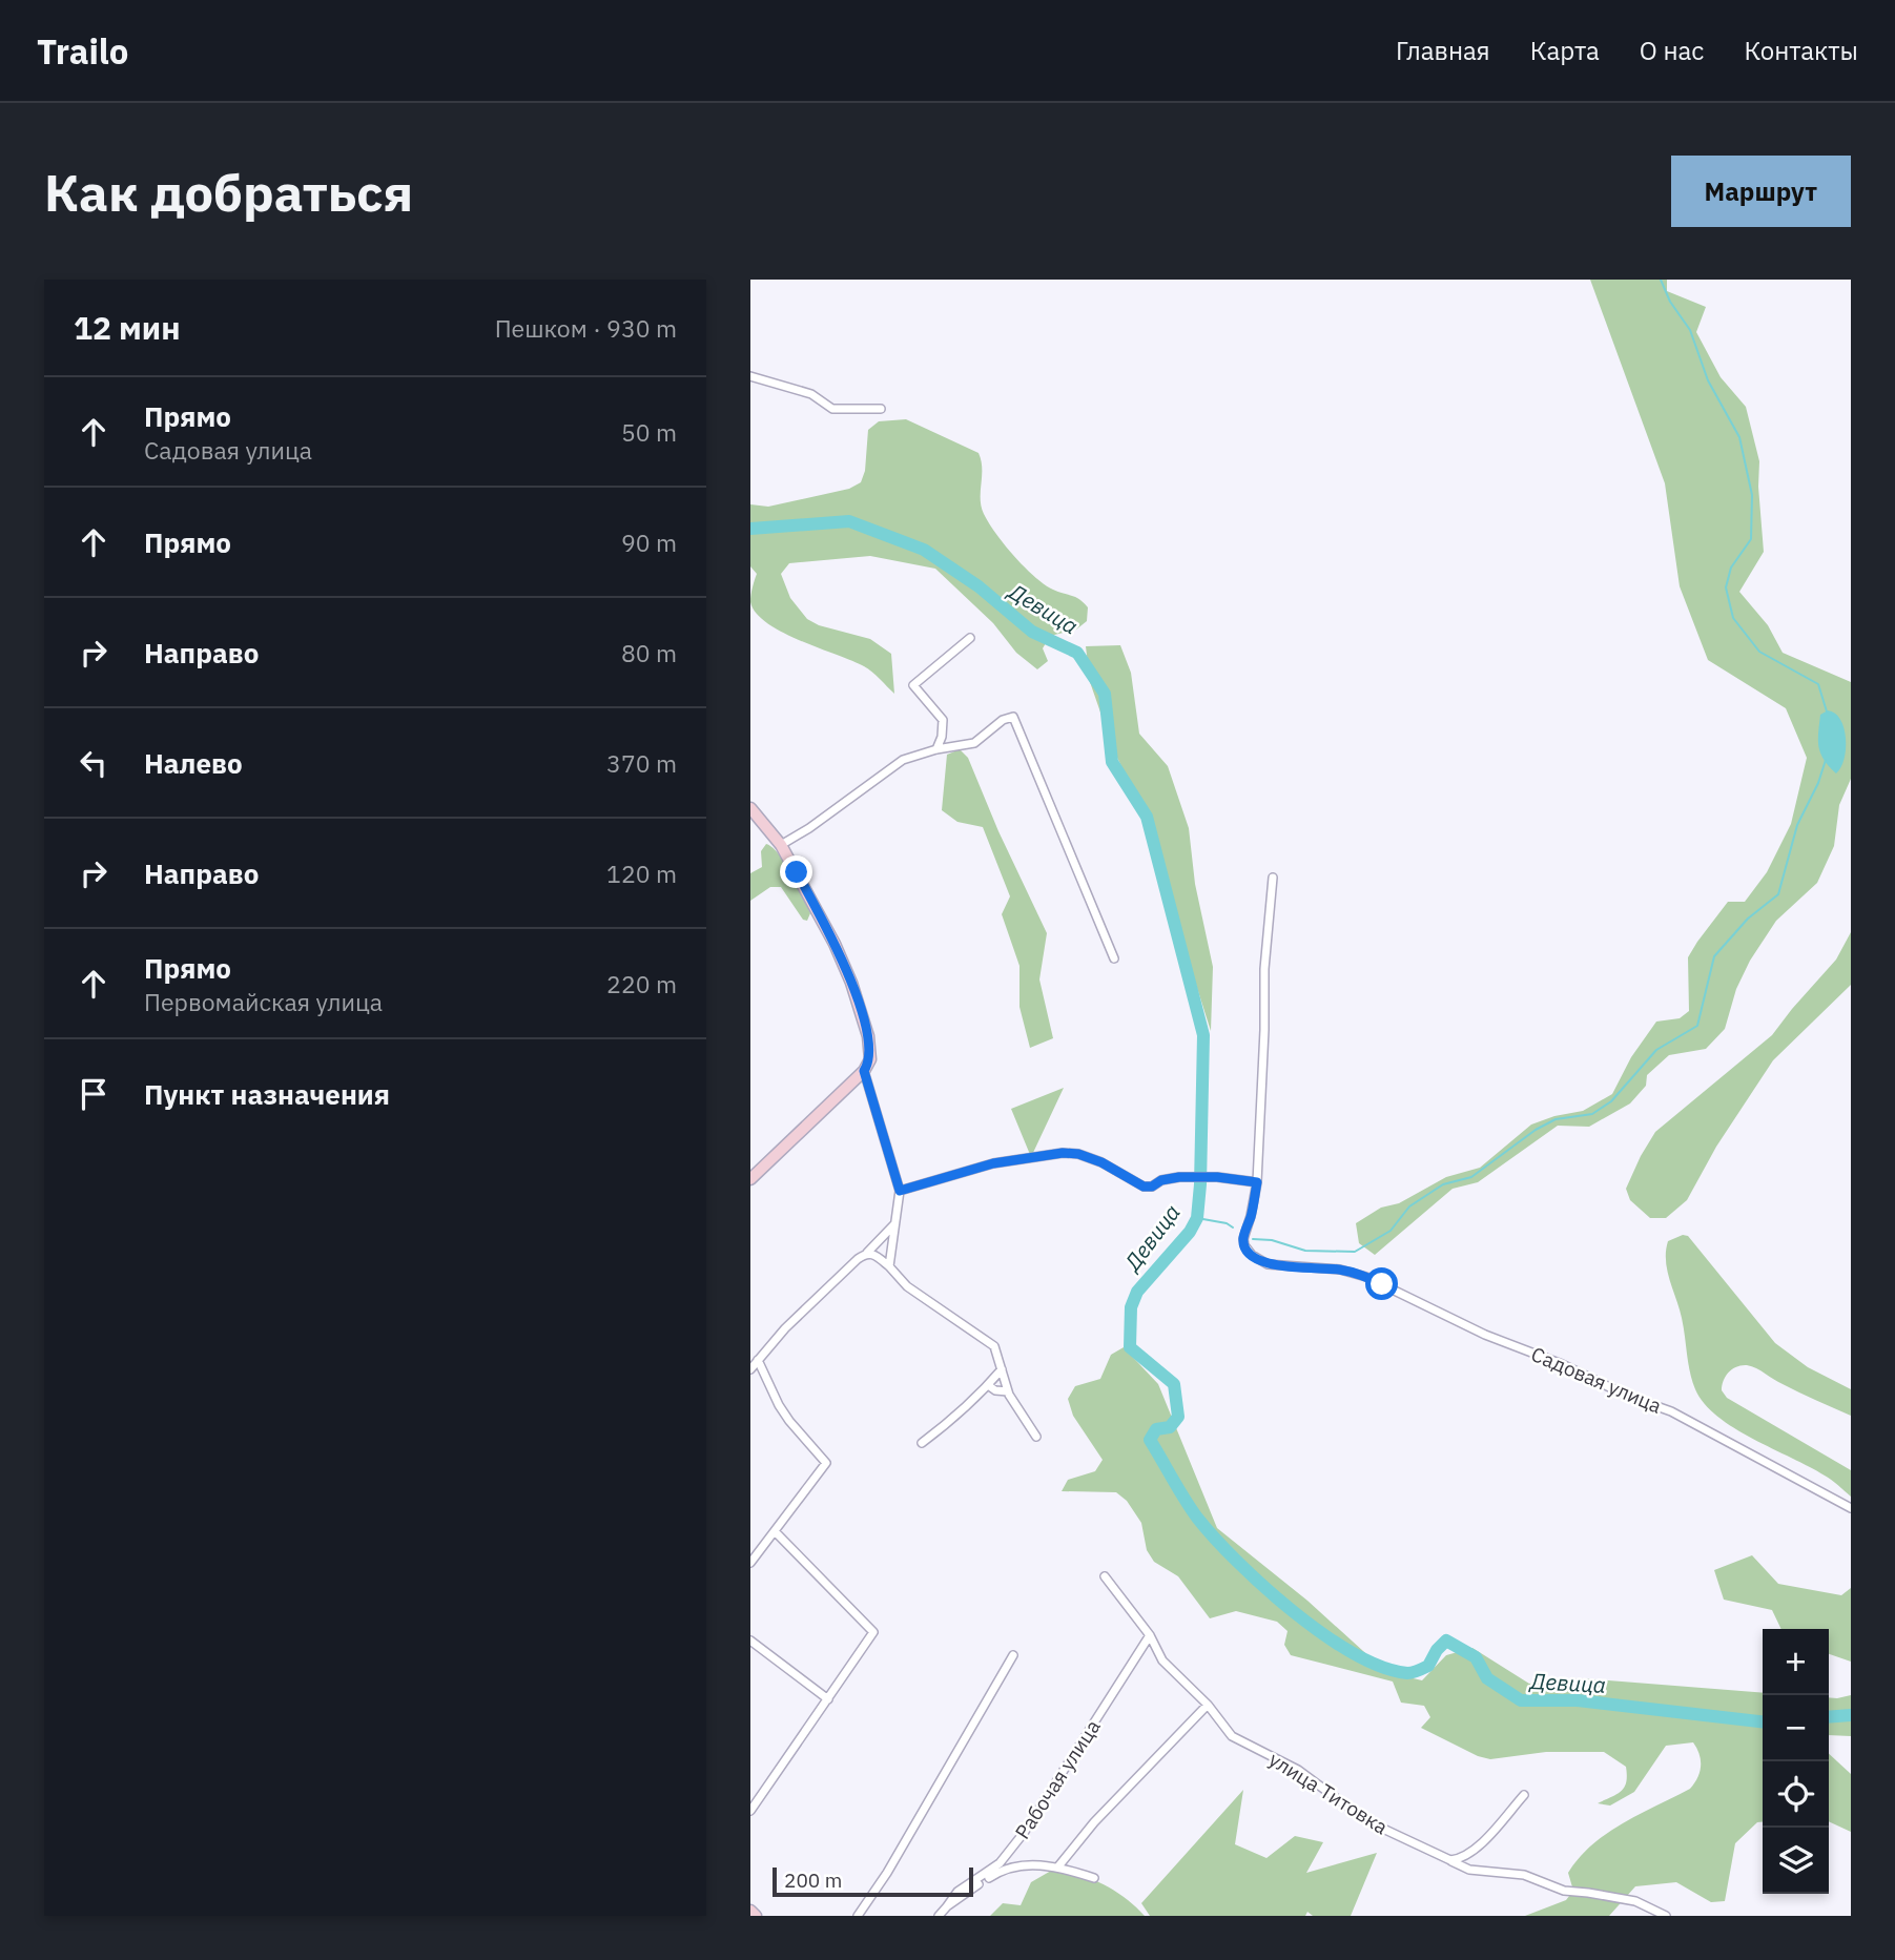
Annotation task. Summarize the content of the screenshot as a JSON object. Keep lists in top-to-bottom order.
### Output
{
  "streets": {
    "street": ["Садовая улица", "Рабочая улица", "улица Титовка"]
  },
  "crossings": [
    ["Рабочая улица", "улица Титовка"]
  ],
  "water": ["Девица"],
  "scale_bar": "200 m",
  "page": {
    "header": "Trailo",
    "nav": [
      "Главная",
      "Карта",
      "О нас",
      "Контакты"
    ],
    "buttons": "Маршрут",
    "title": "Как добраться",
    "heading": ["12 мин", "Пешком · 930 m"],
    "list": [
      ["Прямо", "Садовая улица", "50 m"],
      ["Прямо", "90 m"],
      ["Направо", "80 m"],
      ["Налево", "370 m"],
      ["Направо", "120 m"],
      ["Прямо", "Первомайская улица", "220 m"],
      "Пункт назначения"
    ],
    "map_buttons": ["+", "−"],
    "scale": "200 m"
  }
}
